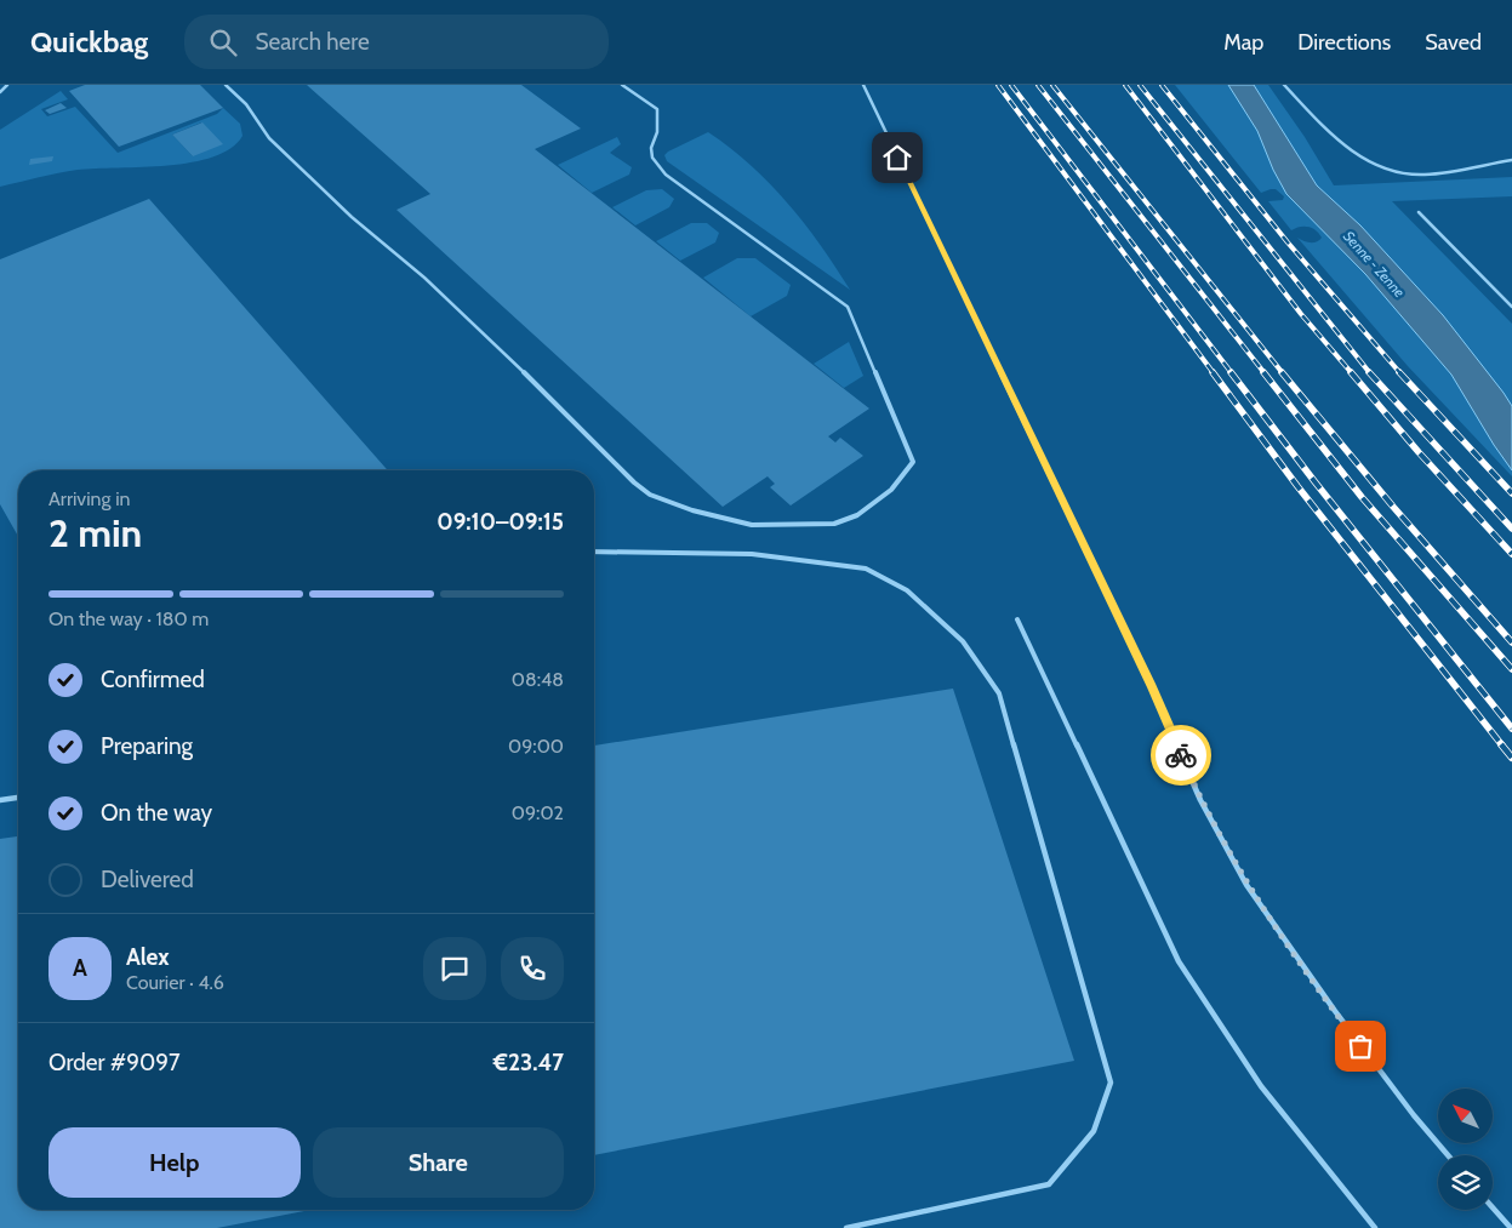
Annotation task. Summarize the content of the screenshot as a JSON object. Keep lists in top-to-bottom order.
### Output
{
  "water": ["Senne - Zenne"],
  "north": "top left",
  "page": {
    "header": "Quickbag",
    "search": "Search here",
    "nav": ["Map", "Directions", "Saved"],
    "heading": ["2 min", "Arriving in", "09:10–09:15"],
    "panel": [
      "Alex",
      "Courier · 4.6",
      "Order #9097",
      "€23.47"
    ],
    "bar": "On the way · 180 m",
    "list": [
      ["Confirmed", "08:48"],
      ["Preparing", "09:00"],
      ["On the way", "09:02"],
      "Delivered"
    ],
    "round": "A",
    "buttons": ["Help", "Share"]
  }
}
